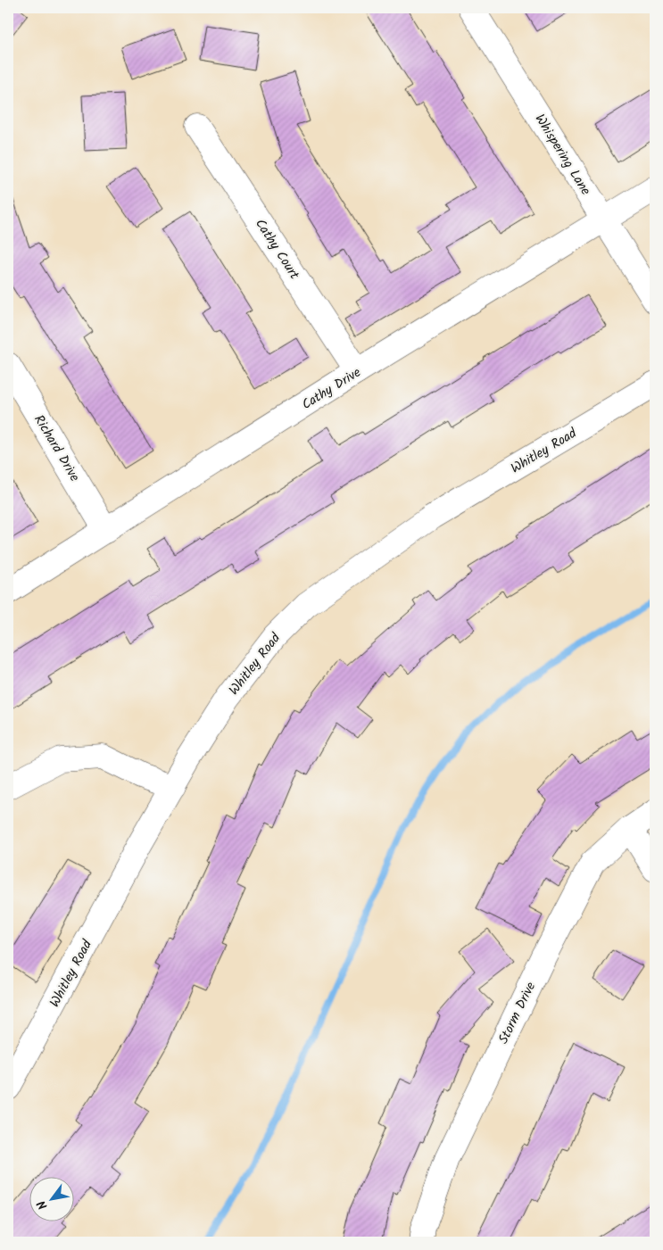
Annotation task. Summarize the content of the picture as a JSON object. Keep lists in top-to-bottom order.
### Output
{
  "streets": {
    "street": [
      "Whispering Lane",
      "Cathy Court",
      "Cathy Drive",
      "Richard Drive",
      "Whitley Road",
      "Storm Drive"
    ]
  },
  "crossings": [
    ["Whispering Lane", "Cathy Drive"],
    ["Cathy Court", "Cathy Drive"],
    ["Cathy Drive", "Richard Drive"]
  ],
  "north": "bottom left"
}
